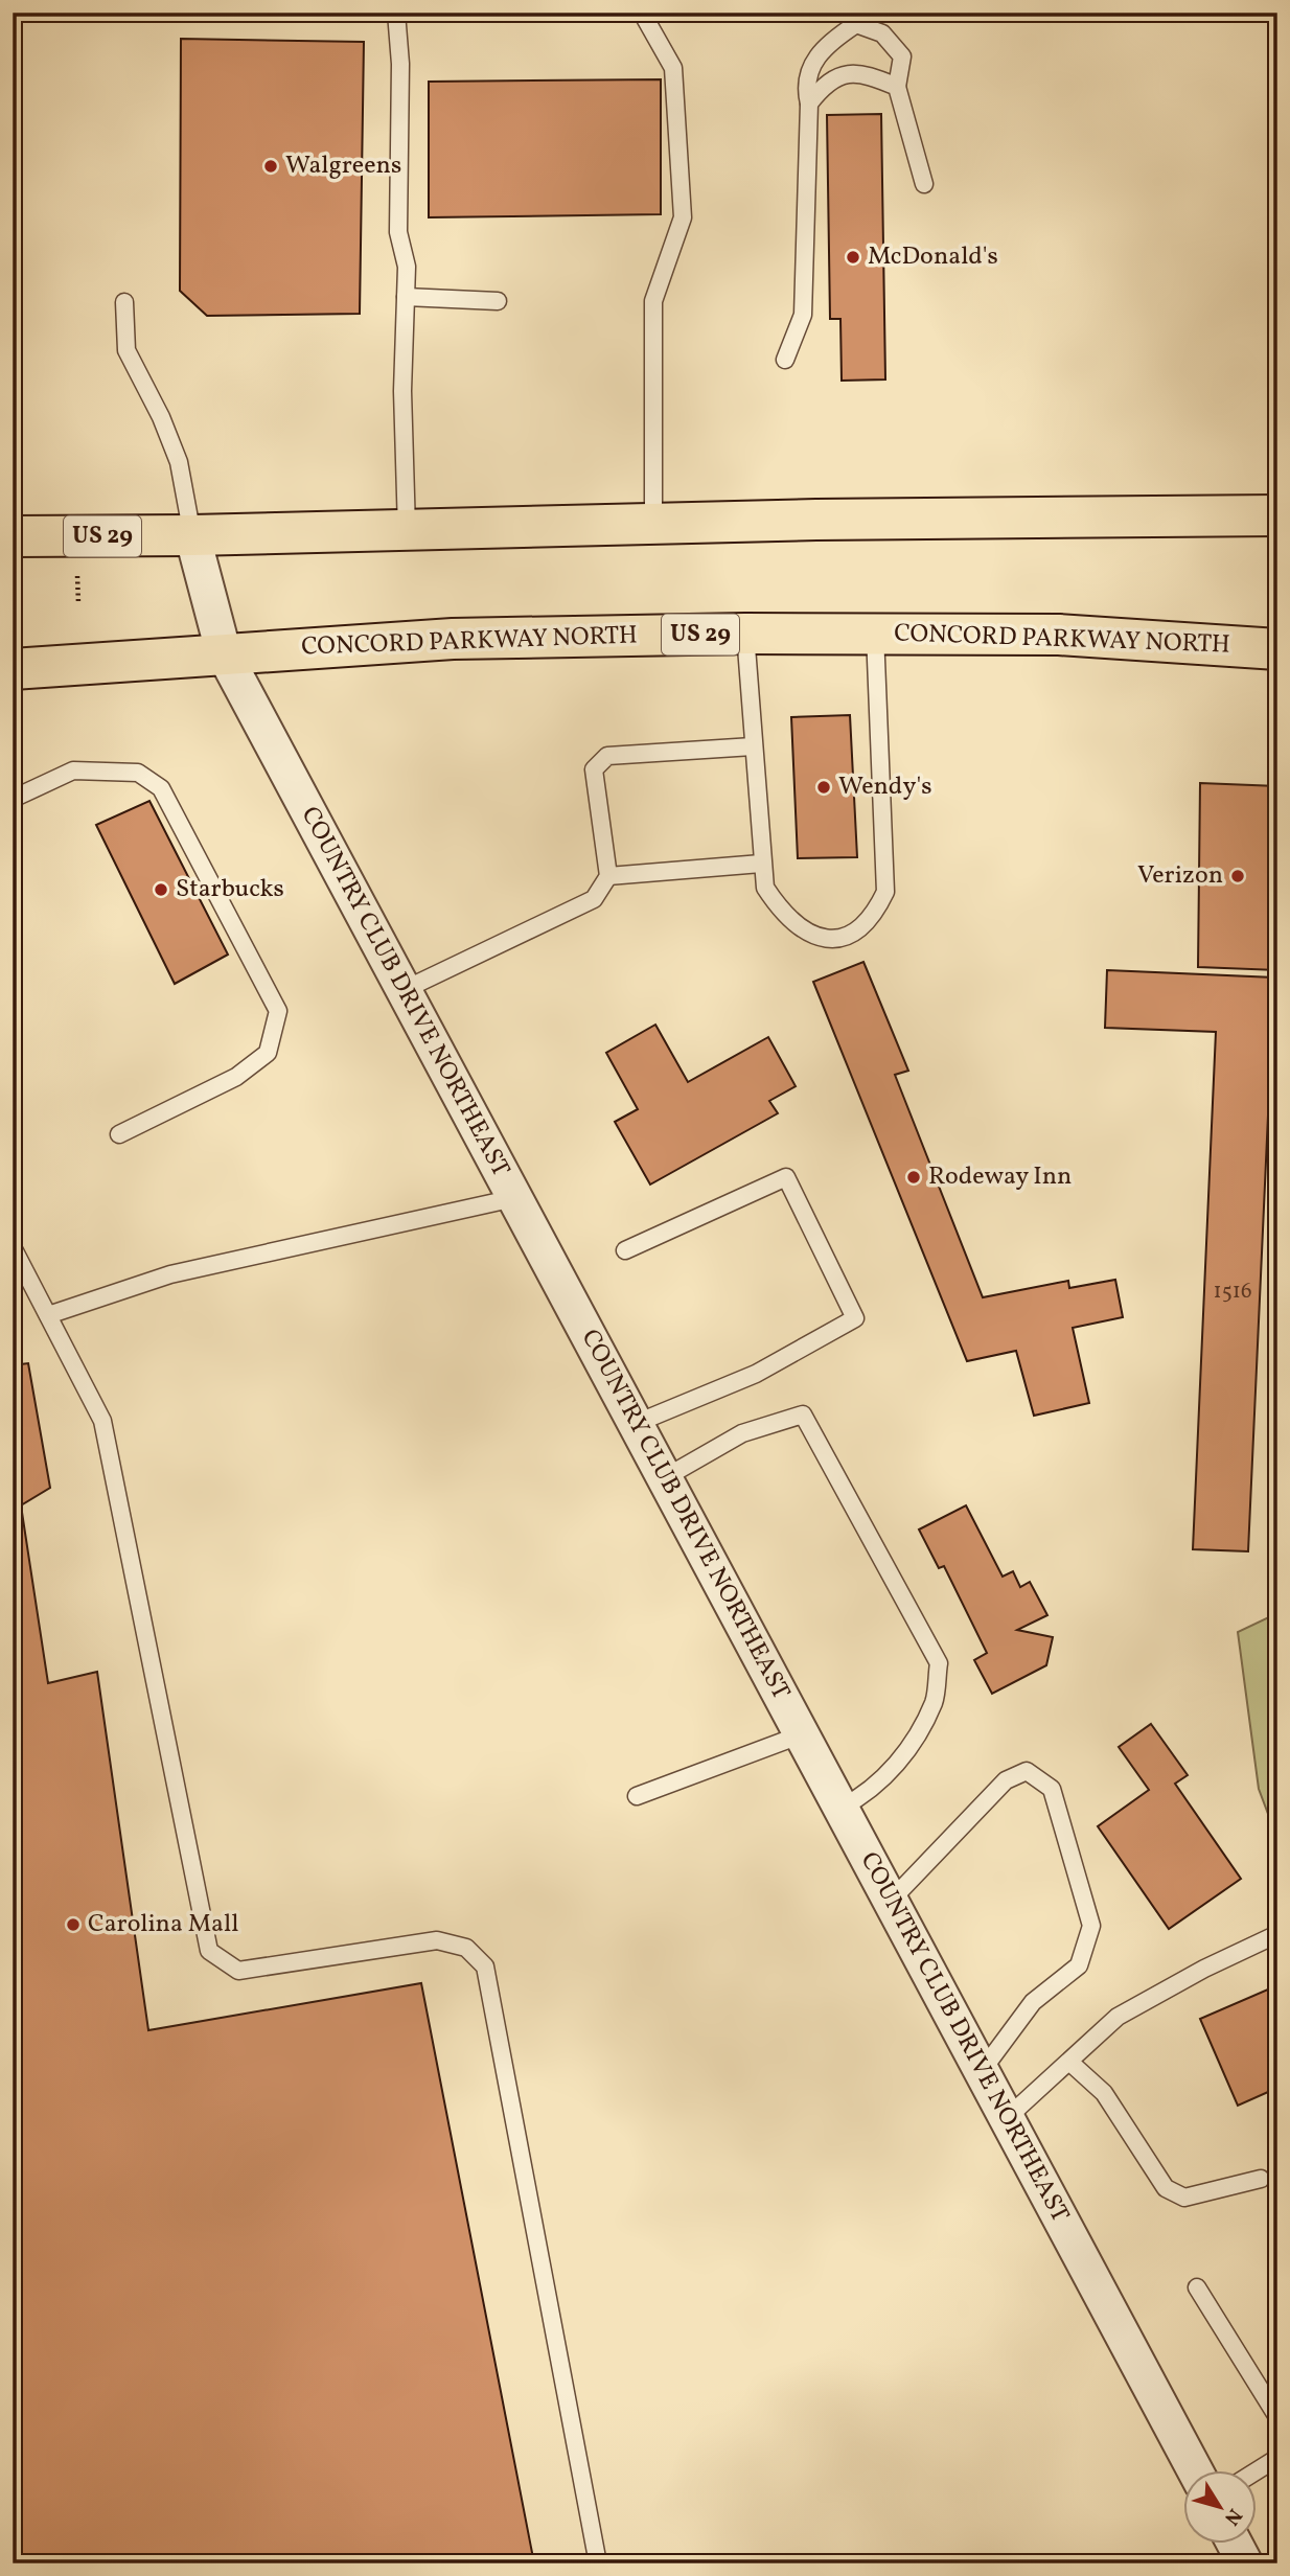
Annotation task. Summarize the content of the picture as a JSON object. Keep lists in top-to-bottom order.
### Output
{
  "streets": {
    "highway": ["US 29", "CONCORD PARKWAY NORTH"],
    "street": ["COUNTRY CLUB DRIVE NORTHEAST"]
  },
  "crossings": [
    ["US 29", "COUNTRY CLUB DRIVE NORTHEAST"],
    ["CONCORD PARKWAY NORTH", "COUNTRY CLUB DRIVE NORTHEAST"]
  ],
  "places": [
    "Walgreens",
    "McDonald's",
    "Wendy's",
    "Verizon",
    "Starbucks",
    "Rodeway Inn",
    "Carolina Mall"
  ],
  "house_numbers": ["1516"],
  "north": "bottom right"
}
